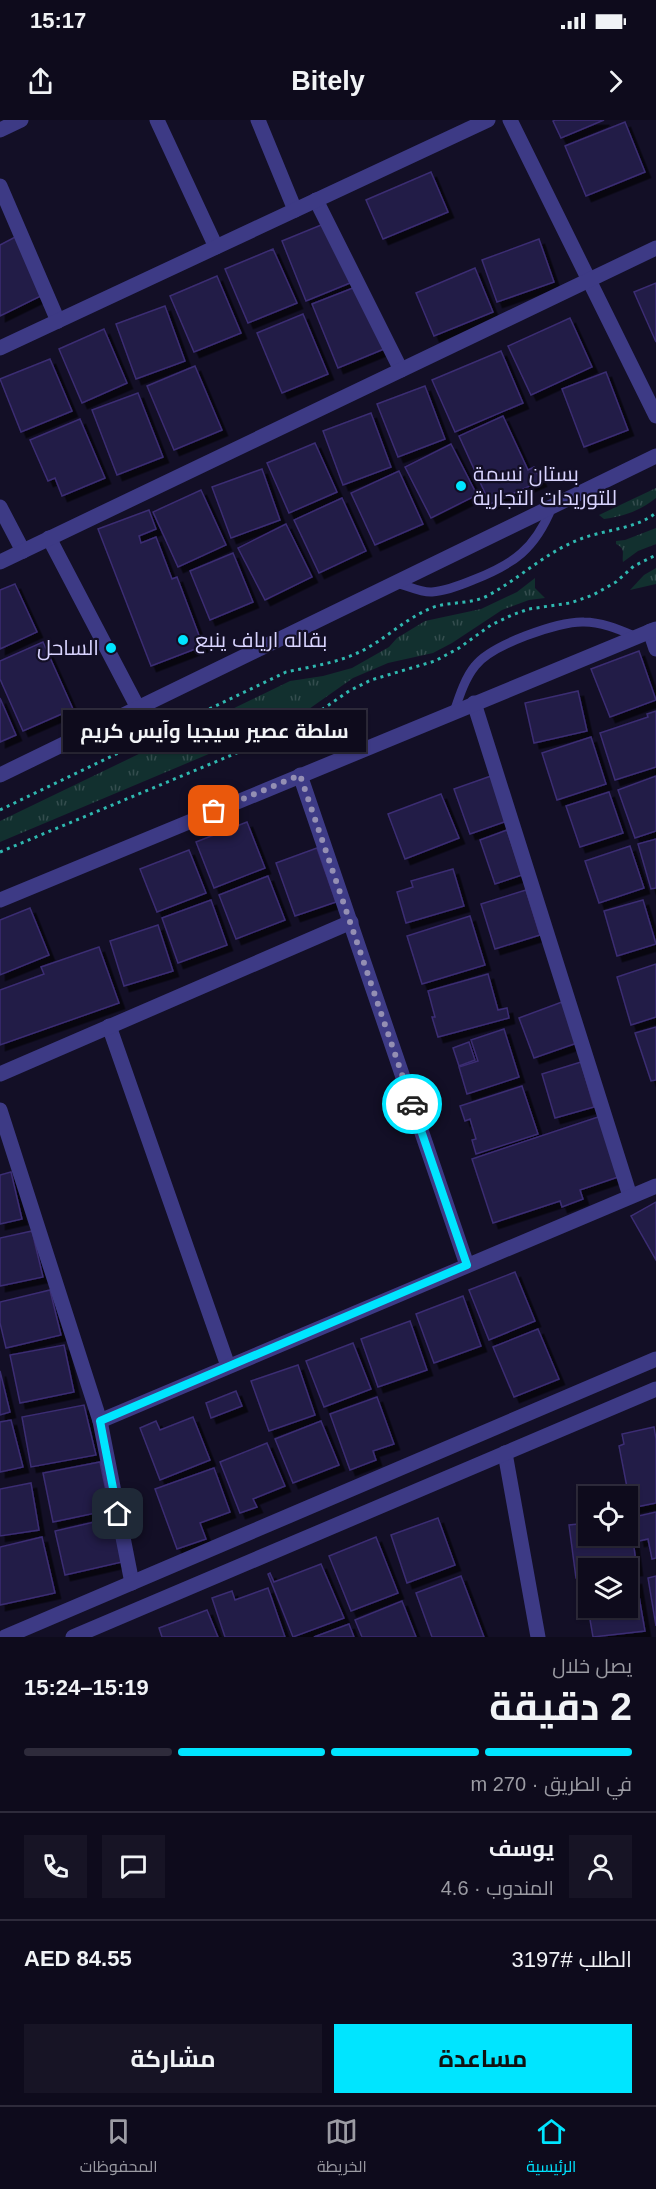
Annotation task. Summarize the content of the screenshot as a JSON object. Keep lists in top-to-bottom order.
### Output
{
  "places": [
    "بستان نسمة للتوريدات التجارية",
    "بقاله ارياف ينبع",
    "الساحل",
    "سلطة عصير سيجيا وآيس كريم"
  ],
  "page": {
    "status": "15:17",
    "header": "Bitely",
    "bubble": "سلطة عصير سيجيا وآيس كريم",
    "heading": ["2 دقيقة", "يصل خلال", "15:19–15:24"],
    "panel": [
      "يوسف",
      "المندوب · 4.6",
      "الطلب #3197",
      "AED 84.55"
    ],
    "bar": "في الطريق · 270 m",
    "buttons": ["مساعدة", "مشاركة"],
    "tabs": ["الرئيسية", "الخريطة", "المحفوظات"]
  }
}
